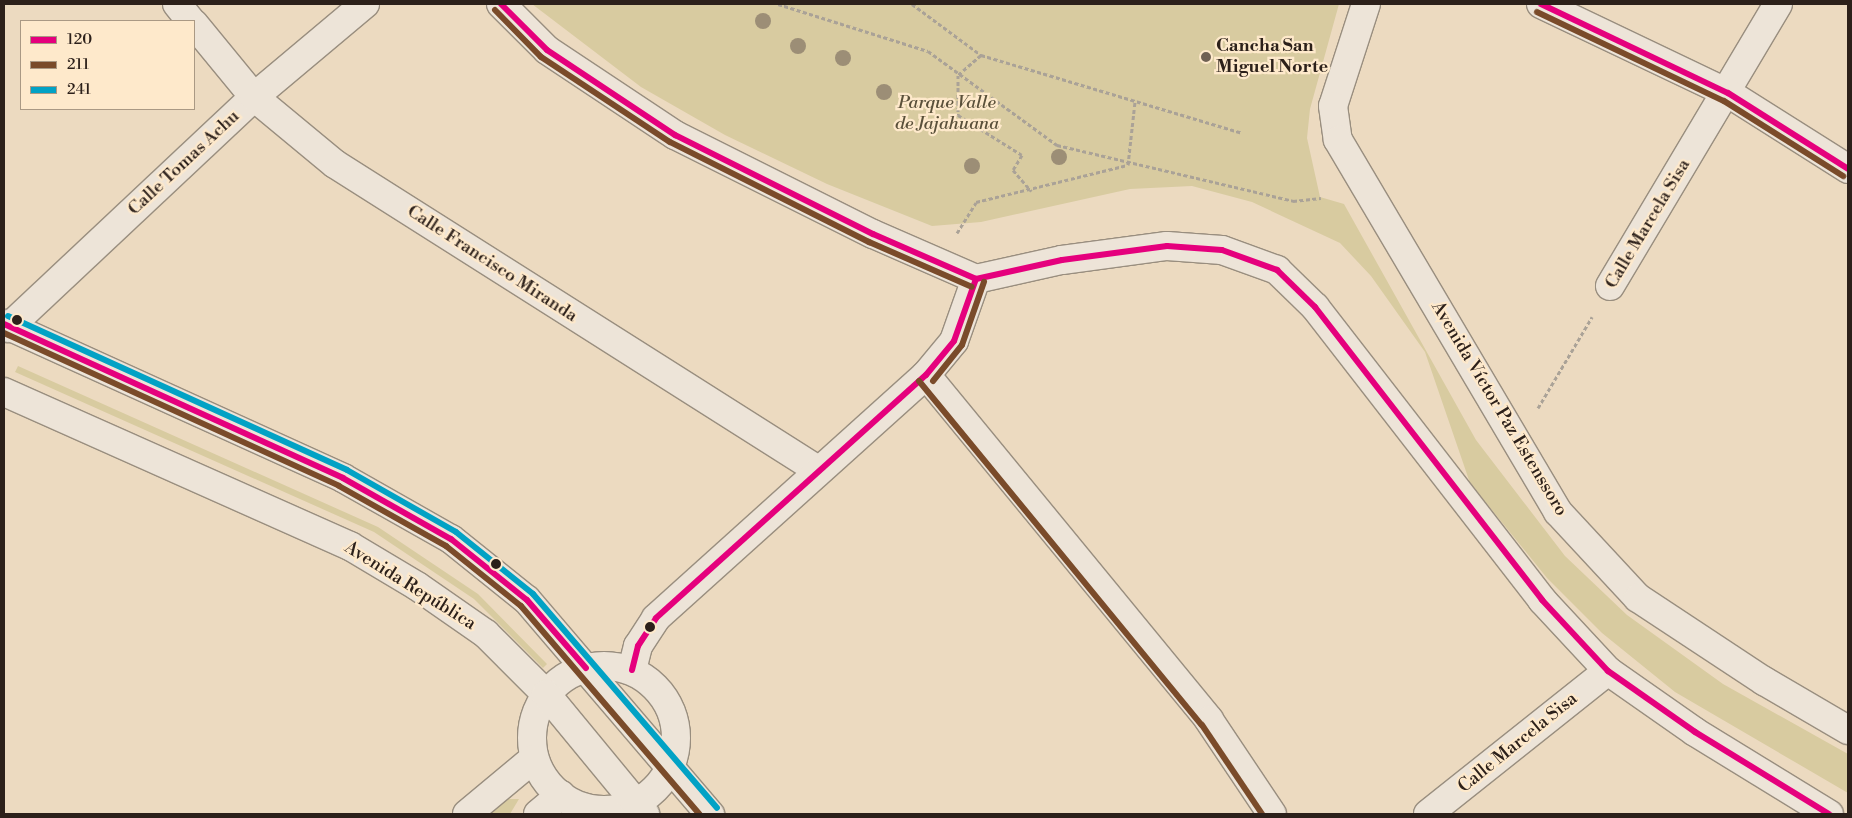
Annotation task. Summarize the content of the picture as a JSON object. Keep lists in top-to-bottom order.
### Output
{
  "streets": {
    "street": [
      "Calle Tomas Achu",
      "Calle Marcela Sisa",
      "Calle Francisco Miranda",
      "Avenida Víctor Paz Estenssoro",
      "Avenida República"
    ]
  },
  "crossings": [
    ["Calle Tomas Achu", "Calle Francisco Miranda"],
    ["Calle Marcela Sisa", "Avenida Víctor Paz Estenssoro"]
  ],
  "parks": ["Parque Valle de Jajahuana"],
  "places": ["Cancha San Miguel Norte"],
  "lines": ["transit line 120", "transit line 211", "transit line 241"],
  "legend": ["120", "211", "241"]
}
